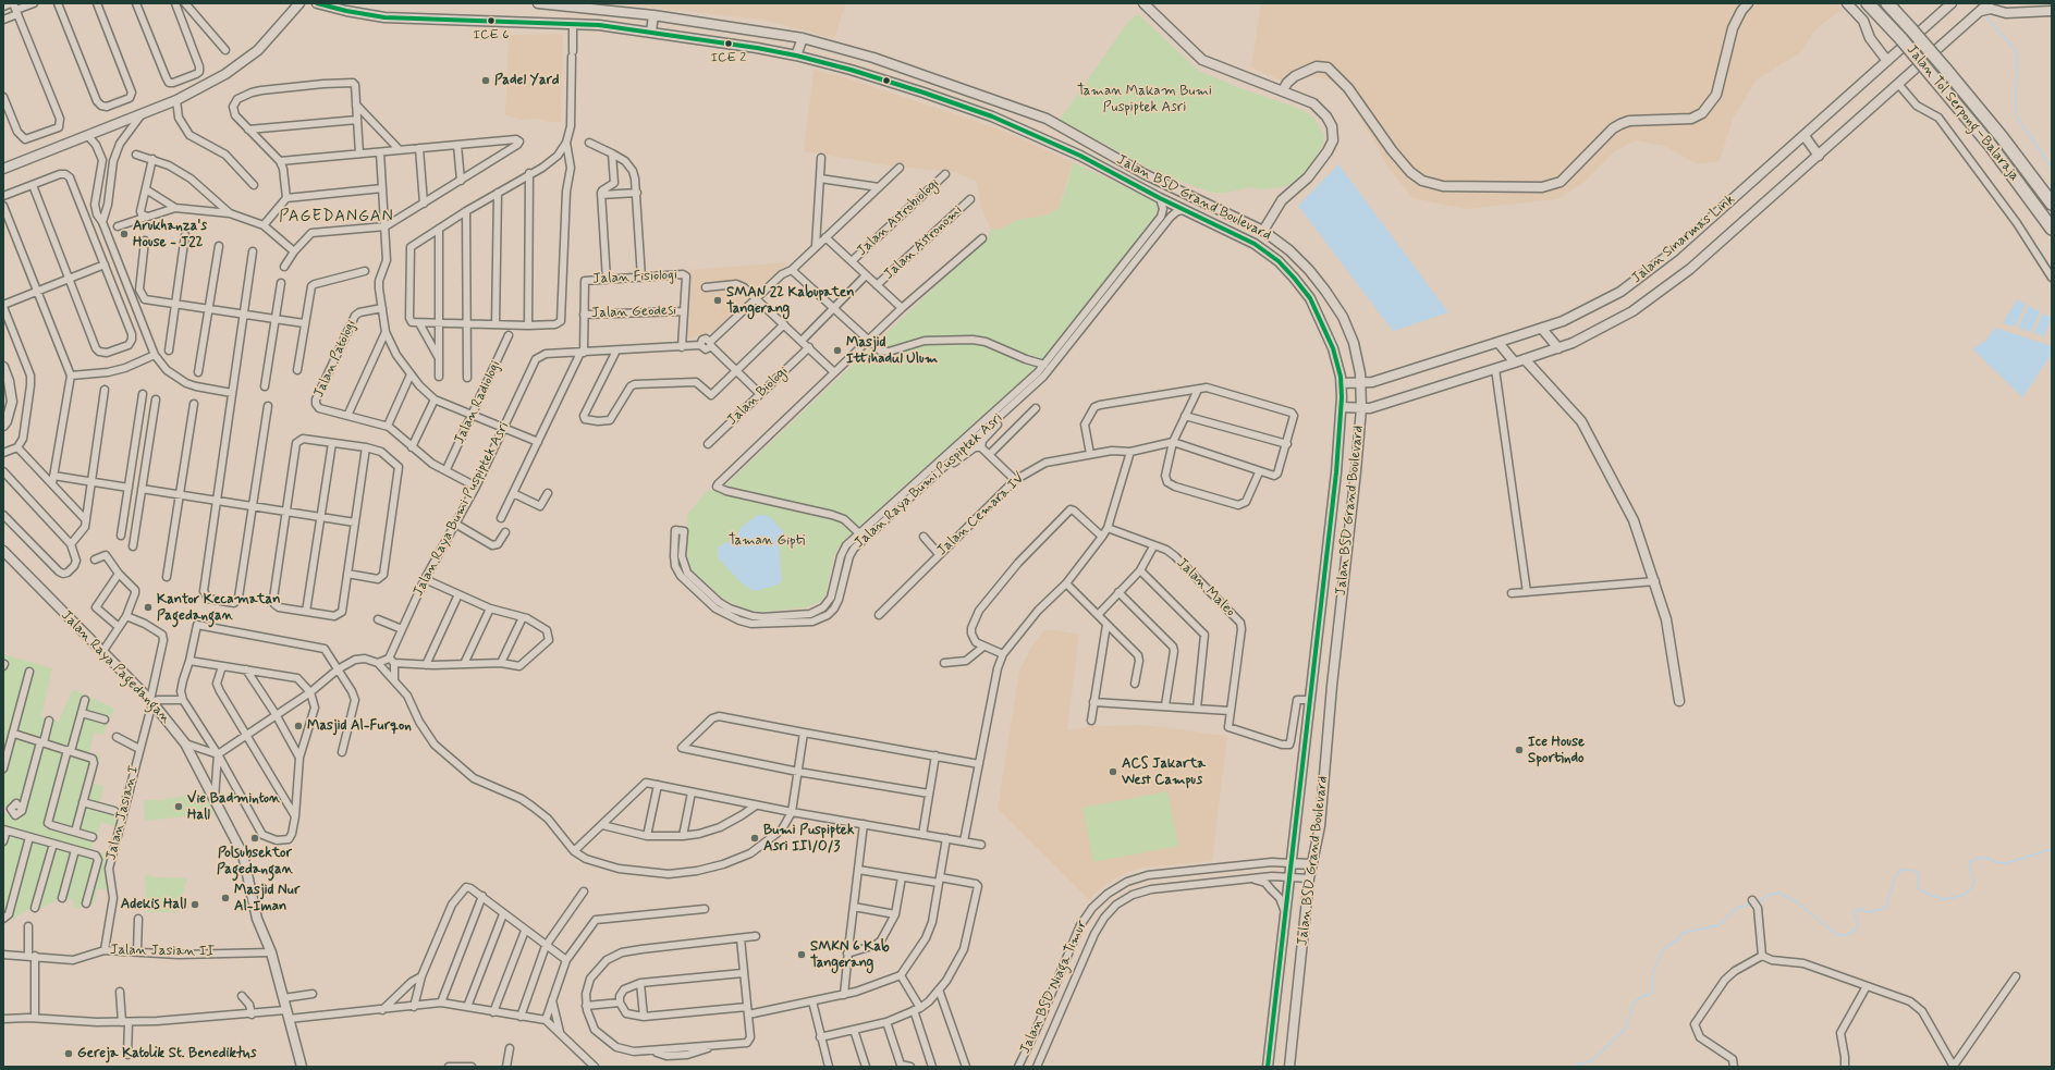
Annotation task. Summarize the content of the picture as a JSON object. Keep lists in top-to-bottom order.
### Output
{
  "streets": {
    "highway": ["Jalan Tol Serpong–Balaraja"],
    "street": [
      "Jalan BSD Grand Boulevard",
      "Jalan Astrobiologi",
      "Jalan Sinarmas Link",
      "Jalan Astronomi",
      "Jalan Fisiologi",
      "Jalan Geodesi",
      "Jalan Patologi",
      "Jalan Biologi",
      "Jalan Radiologi",
      "Jalan Raya Bumi Puspiptek Asri",
      "Jalan Cemara IV",
      "Jalan Maleo",
      "Jalan Raya Pagedangan",
      "Jalan Jasian I",
      "Jalan Jasian II",
      "Jalan BSD Niaga Timur"
    ]
  },
  "crossings": [
    ["Jalan BSD Grand Boulevard", "Jalan Sinarmas Link"],
    ["Jalan BSD Grand Boulevard", "Jalan Raya Bumi Puspiptek Asri"],
    ["Jalan BSD Grand Boulevard", "Jalan Maleo"],
    ["Jalan BSD Grand Boulevard", "Jalan BSD Niaga Timur"],
    ["Jalan Fisiologi", "Jalan Geodesi"],
    ["Jalan Fisiologi", "Jalan Raya Bumi Puspiptek Asri"],
    ["Jalan Patologi", "Jalan Radiologi"],
    ["Jalan Patologi", "Jalan Raya Bumi Puspiptek Asri"],
    ["Jalan Raya Pagedangan", "Jalan Jasian I"],
    ["Jalan Raya Pagedangan", "Jalan Jasian II"],
    ["Jalan Jasian I", "Jalan Jasian II"]
  ],
  "districts": ["PAGEDANGAN"],
  "parks": ["Taman Makam Bumi Puspiptek Asri", "Taman Gipti"],
  "places": [
    "ICE 6",
    "ICE 2",
    "Padel Yard",
    "Arukhanza's House - J22",
    "SMAN 22 Kabupaten Tangerang",
    "Masjid Ittihadul Ulum",
    "Kantor Kecamatan Pagedangan",
    "Masjid Al-Furqon",
    "Ice House Sportindo",
    "ACS Jakarta West Campus",
    "Vie Badminton Hall",
    "Polsubsektor Pagedangan",
    "Bumi Puspiptek Asri III/O/3",
    "Masjid Nur Al-Iman",
    "Adekis Hall",
    "SMKN 6 Kab Tangerang",
    "Gereja Katolik St. Benediktus"
  ]
}
